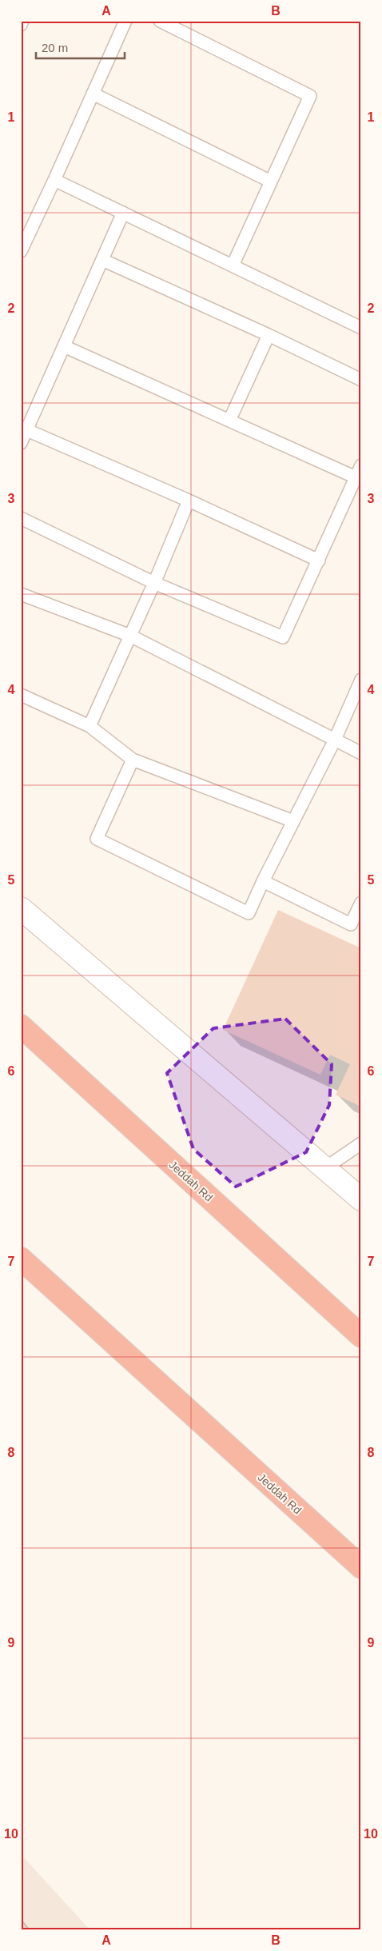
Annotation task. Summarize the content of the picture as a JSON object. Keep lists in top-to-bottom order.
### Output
{
  "streets": {
    "highway": ["Jeddah Rd"]
  },
  "scale_bar": "20 m",
  "grid": {
    "columns": ["A", "B"],
    "rows": [
      "1",
      "2",
      "3",
      "4",
      "5",
      "6",
      "7",
      "8",
      "9",
      "10"
    ]
  }
}
